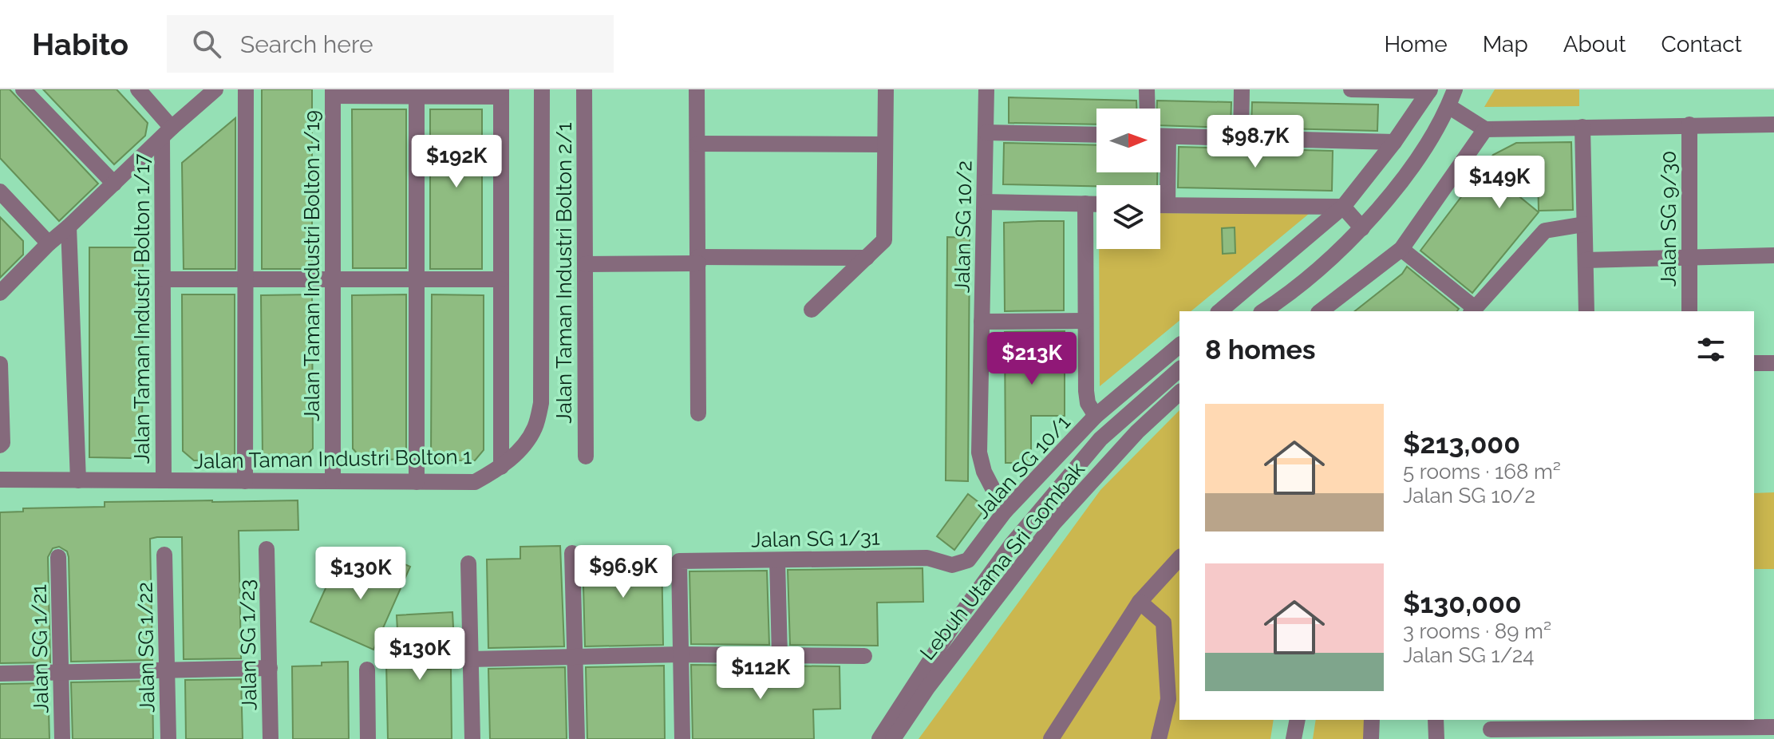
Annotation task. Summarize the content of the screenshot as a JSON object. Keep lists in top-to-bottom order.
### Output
{
  "streets": {
    "street": [
      "Jalan SG 9/30",
      "Jalan SG 10/2",
      "Jalan Taman Industri Bolton 1/19",
      "Jalan Taman Industri Bolton 2/1",
      "Jalan Taman Industri Bolton 1/17",
      "Jalan Taman Industri Bolton 1",
      "Jalan SG 10/1",
      "Jalan SG 1/31",
      "Lebuh Utama Sri Gombak",
      "Jalan SG 1/23",
      "Jalan SG 1/22",
      "Jalan SG 1/21"
    ]
  },
  "crossings": [
    ["Jalan SG 10/2", "Jalan SG 10/1"],
    ["Jalan Taman Industri Bolton 1/19", "Jalan Taman Industri Bolton 1"],
    ["Jalan Taman Industri Bolton 1/17", "Jalan Taman Industri Bolton 1"],
    ["Jalan SG 10/1", "Jalan SG 1/31"]
  ],
  "north": "right",
  "page": {
    "header": "Habito",
    "search": "Search here",
    "nav": [
      "Home",
      "Map",
      "About",
      "Contact"
    ],
    "price": [
      "$98.7K",
      "$192K",
      "$149K",
      "$213K",
      "$96.9K",
      "$130K",
      "$130K",
      "$112K"
    ],
    "heading": "8 homes",
    "list": [
      {
        "name": "$213,000",
        "note": "5 rooms · 168 m² · Jalan SG 10/2"
      },
      {
        "name": "$130,000",
        "note": "3 rooms · 89 m² · Jalan SG 1/24"
      }
    ]
  }
}
